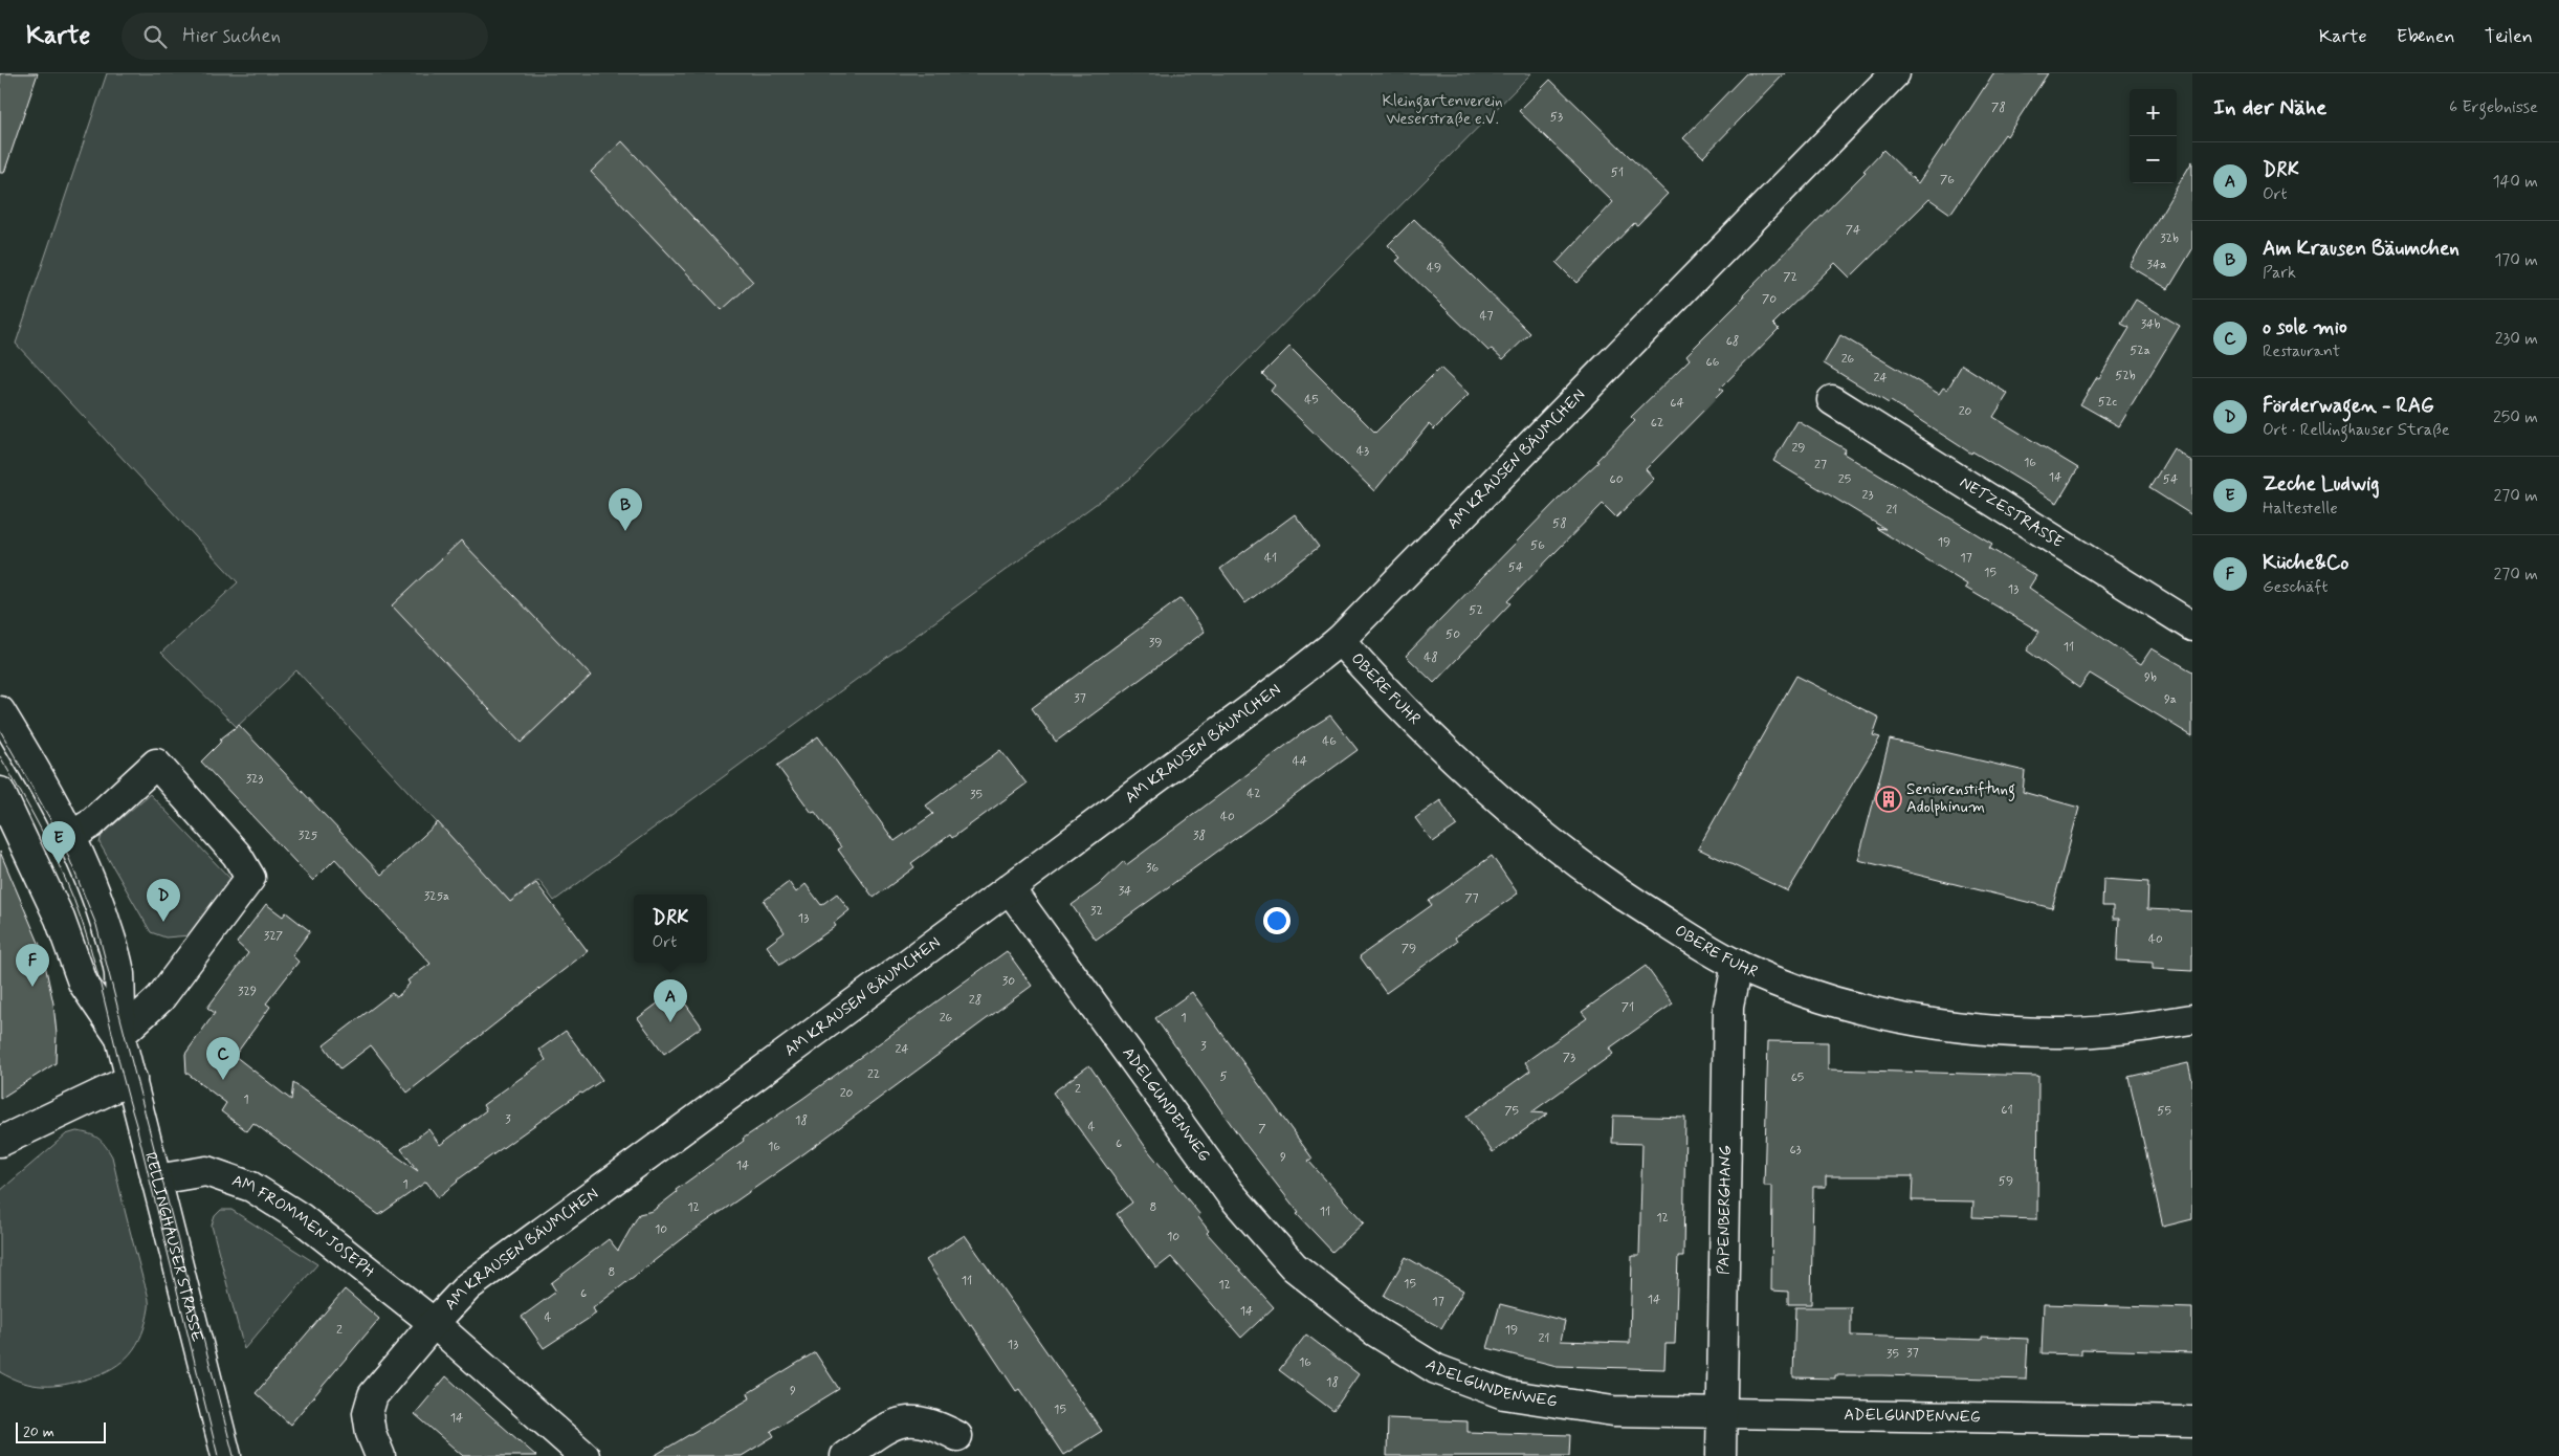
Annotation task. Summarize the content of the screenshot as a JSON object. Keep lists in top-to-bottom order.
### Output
{
  "streets": {
    "street": [
      "AM KRAUSEN BÄUMCHEN",
      "NETZESTRASSE",
      "OBERE FUHR",
      "ADELGUNDENWEG",
      "PAPENBERGHANG",
      "AM FROMMEN JOSEPH",
      "RELLINGHAUSER STRASSE"
    ]
  },
  "crossings": [
    ["AM KRAUSEN BÄUMCHEN", "OBERE FUHR"],
    ["AM KRAUSEN BÄUMCHEN", "ADELGUNDENWEG"],
    ["AM KRAUSEN BÄUMCHEN", "AM FROMMEN JOSEPH"],
    ["OBERE FUHR", "PAPENBERGHANG"],
    ["ADELGUNDENWEG", "PAPENBERGHANG"],
    ["AM FROMMEN JOSEPH", "RELLINGHAUSER STRASSE"]
  ],
  "parks": ["Kleingartenverein Weserstraße e.V."],
  "places": {
    "building": ["Seniorenstiftung Adolphinum"]
  },
  "house_numbers": [
    "78",
    "53",
    "51",
    "76",
    "74",
    "32b",
    "34a",
    "49",
    "72",
    "70",
    "47",
    "34b",
    "68",
    "52a",
    "26",
    "66",
    "52b",
    "24",
    "45",
    "52c",
    "64",
    "20",
    "62",
    "29",
    "43",
    "16",
    "27",
    "14",
    "60",
    "25",
    "54",
    "23",
    "21",
    "58",
    "19",
    "56",
    "41",
    "17",
    "54",
    "15",
    "13",
    "52",
    "50",
    "39",
    "11",
    "48",
    "9b",
    "37",
    "9a",
    "46",
    "44",
    "323",
    "42",
    "35",
    "40",
    "325",
    "38",
    "36",
    "34",
    "325a",
    "77",
    "32",
    "13",
    "327",
    "40",
    "79",
    "30",
    "329",
    "28",
    "71",
    "26",
    "1",
    "3",
    "24",
    "73",
    "22",
    "5",
    "65",
    "2",
    "20",
    "1",
    "61",
    "75",
    "55",
    "3",
    "18",
    "4",
    "7",
    "6",
    "16",
    "63",
    "9",
    "14",
    "59",
    "1",
    "12",
    "8",
    "11",
    "12",
    "10",
    "10",
    "8",
    "11",
    "15",
    "12",
    "6",
    "14",
    "17",
    "14",
    "4",
    "2",
    "19",
    "21",
    "13",
    "37",
    "35",
    "16",
    "18",
    "9",
    "15",
    "14"
  ],
  "scale_bar": "20 m",
  "page": {
    "header": "Karte",
    "search": "Hier suchen",
    "nav": ["Karte", "Ebenen", "Teilen"],
    "heading": ["In der Nähe", "6 Ergebnisse"],
    "map_buttons": ["+", "−"],
    "list": [
      {
        "mark": "A",
        "name": "DRK",
        "note": "Ort",
        "value": "140 m"
      },
      {
        "mark": "B",
        "name": "Am Krausen Bäumchen",
        "note": "Park",
        "value": "170 m"
      },
      {
        "mark": "C",
        "name": "o sole mio",
        "note": "Restaurant",
        "value": "230 m"
      },
      {
        "mark": "D",
        "name": "Förderwagen - RAG",
        "note": "Ort · Rellinghauser Straße",
        "value": "250 m"
      },
      {
        "mark": "E",
        "name": "Zeche Ludwig",
        "note": "Haltestelle",
        "value": "270 m"
      },
      {
        "mark": "F",
        "name": "Küche&Co",
        "note": "Geschäft",
        "value": "270 m"
      }
    ],
    "pins": [
      "B",
      "E",
      "D",
      "F",
      "A",
      "C"
    ],
    "popup": ["DRK", "Ort"],
    "scale": "20 m"
  }
}
